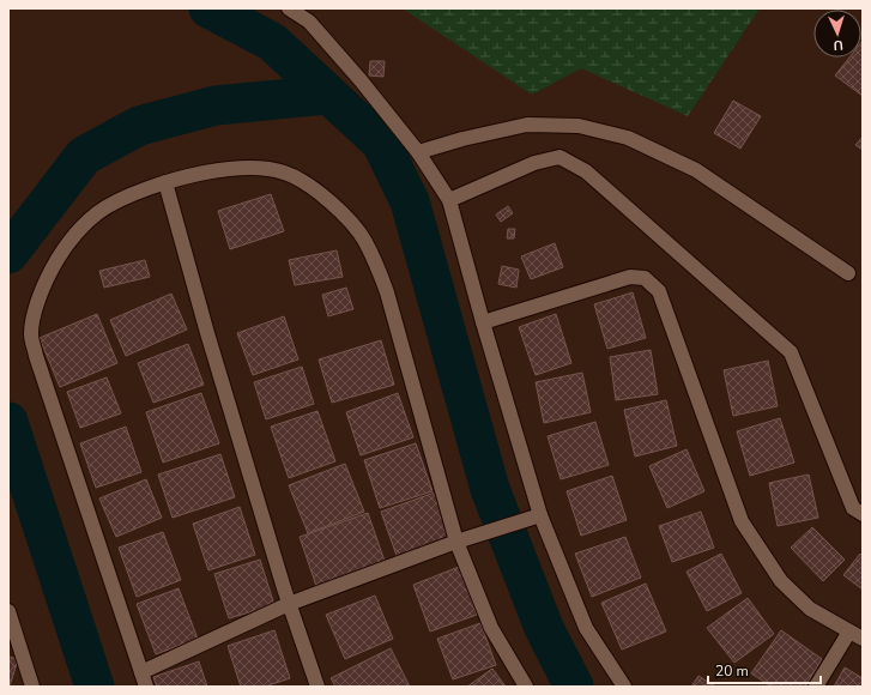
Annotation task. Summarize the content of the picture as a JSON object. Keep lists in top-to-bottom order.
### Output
{
  "scale_bar": "20 m",
  "north": "bottom"
}
